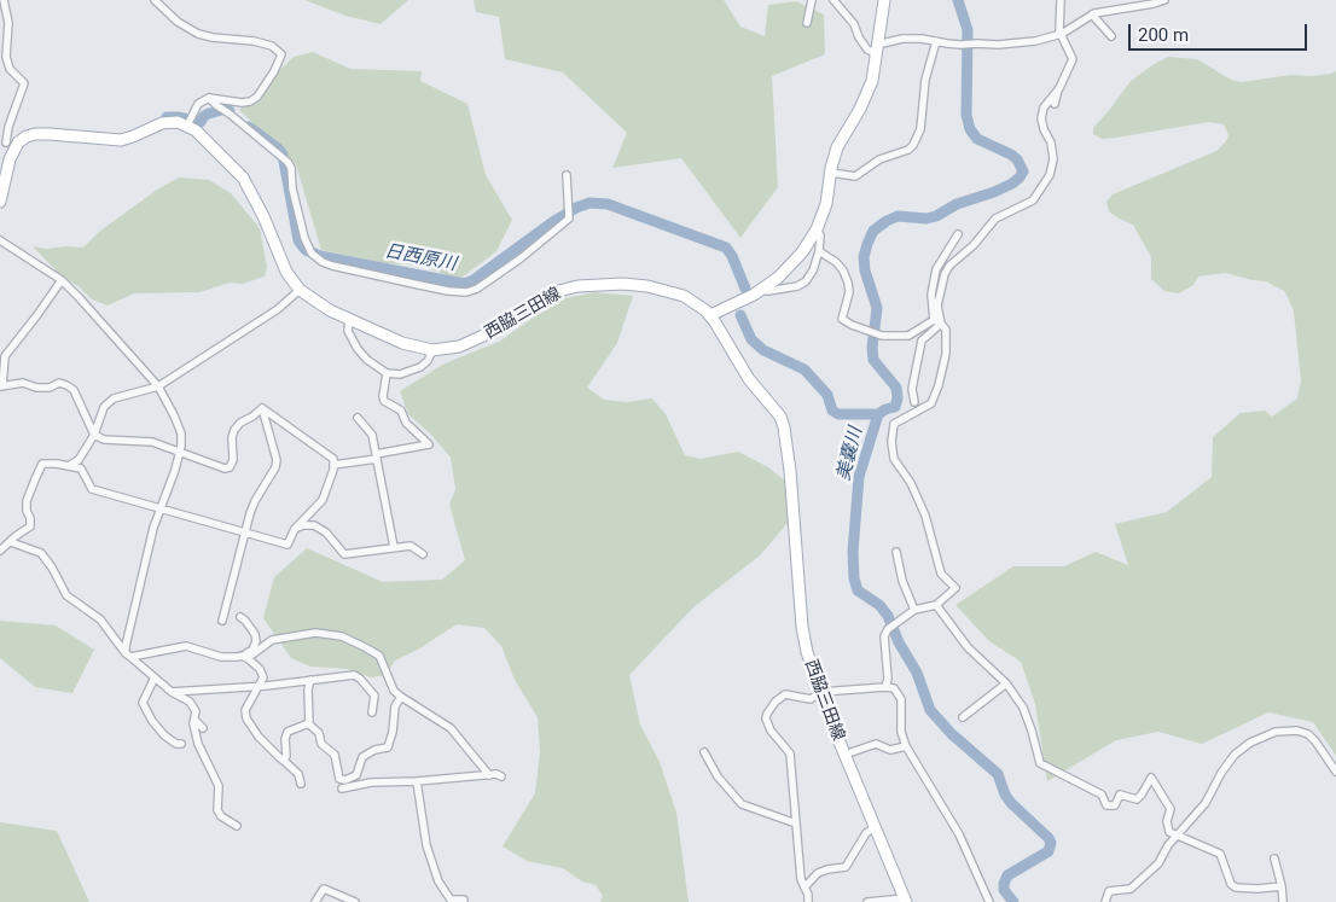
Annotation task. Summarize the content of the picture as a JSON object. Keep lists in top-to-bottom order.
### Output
{
  "streets": {
    "main road": ["西脇三田線"]
  },
  "water": ["日西原川", "美嚢川"],
  "scale_bar": "200 m"
}
